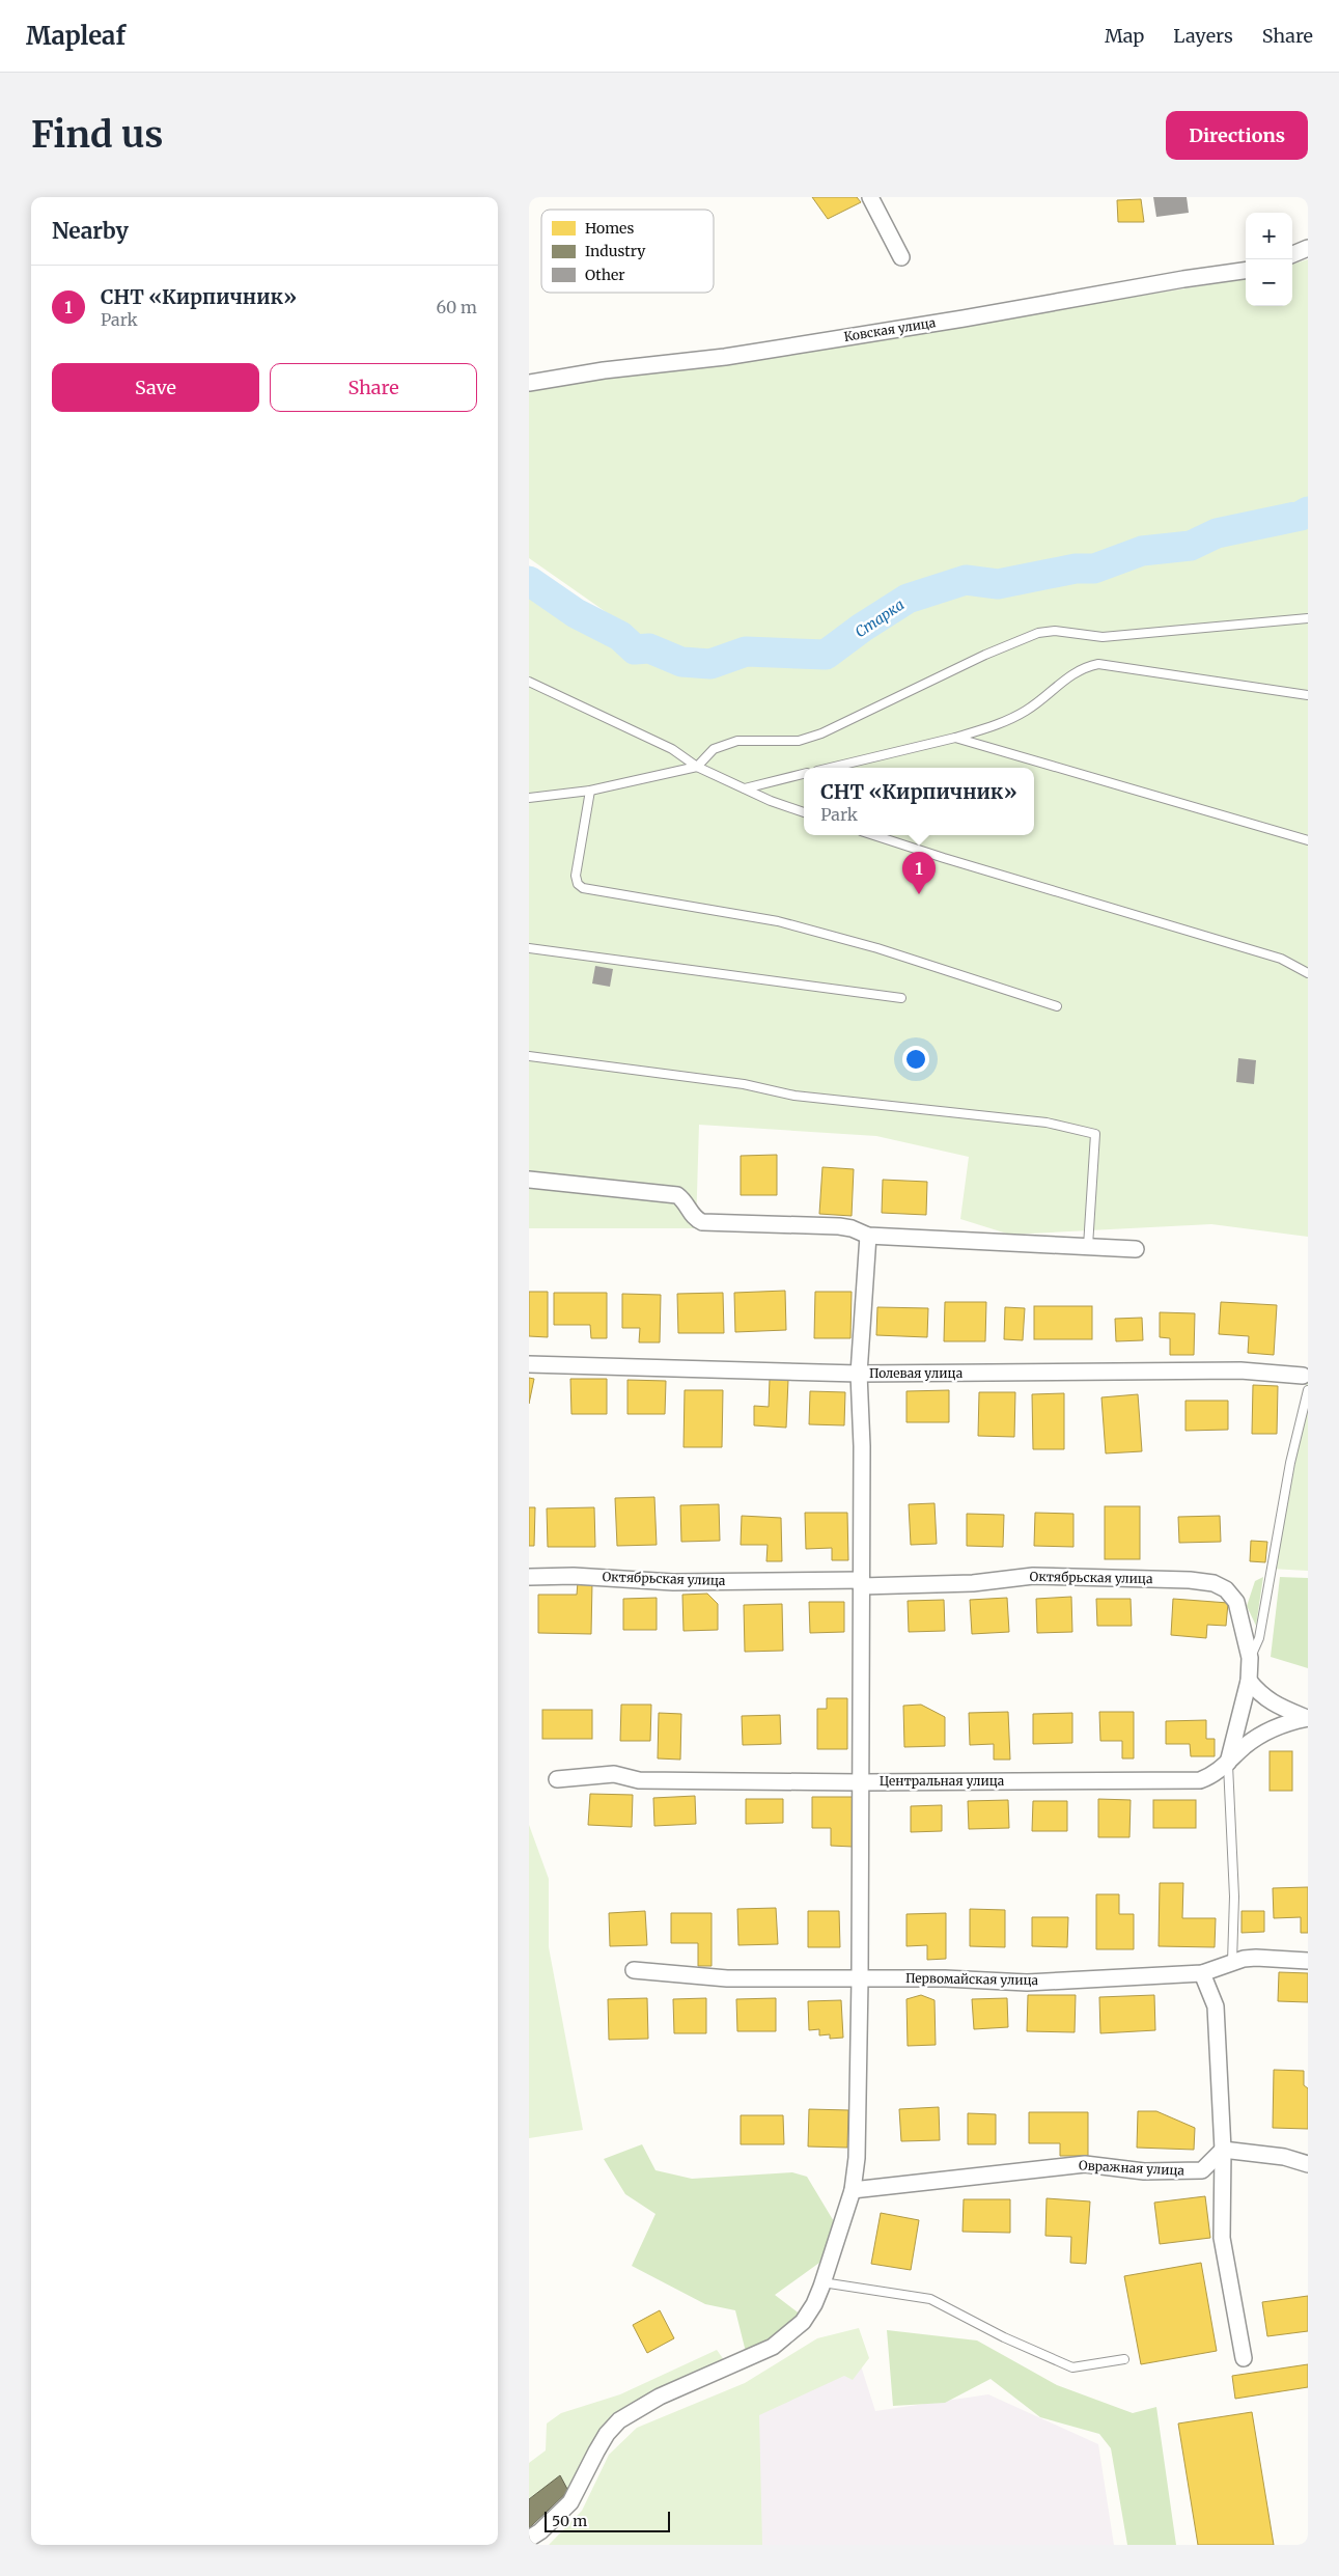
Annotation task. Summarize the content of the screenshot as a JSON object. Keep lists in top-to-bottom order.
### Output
{
  "streets": {
    "street": [
      "Ковская улица",
      "Полевая улица",
      "Октябрьская улица",
      "Центральная улица",
      "Первомайская улица",
      "Овражная улица"
    ]
  },
  "water": ["Старка"],
  "legend": ["Homes", "Industry", "Other"],
  "scale_bar": "50 m",
  "page": {
    "header": "Mapleaf",
    "nav": ["Map", "Layers", "Share"],
    "buttons": [
      "Directions",
      ["Save", "Share"]
    ],
    "title": "Find us",
    "heading": "Nearby",
    "map_buttons": ["+", "−"],
    "list": [
      {
        "mark": "1",
        "name": "СНТ «Кирпичник»",
        "note": "Park",
        "value": "60 m"
      }
    ],
    "popup": ["СНТ «Кирпичник»", "Park"],
    "pins": "1",
    "scale": "50 m"
  }
}
